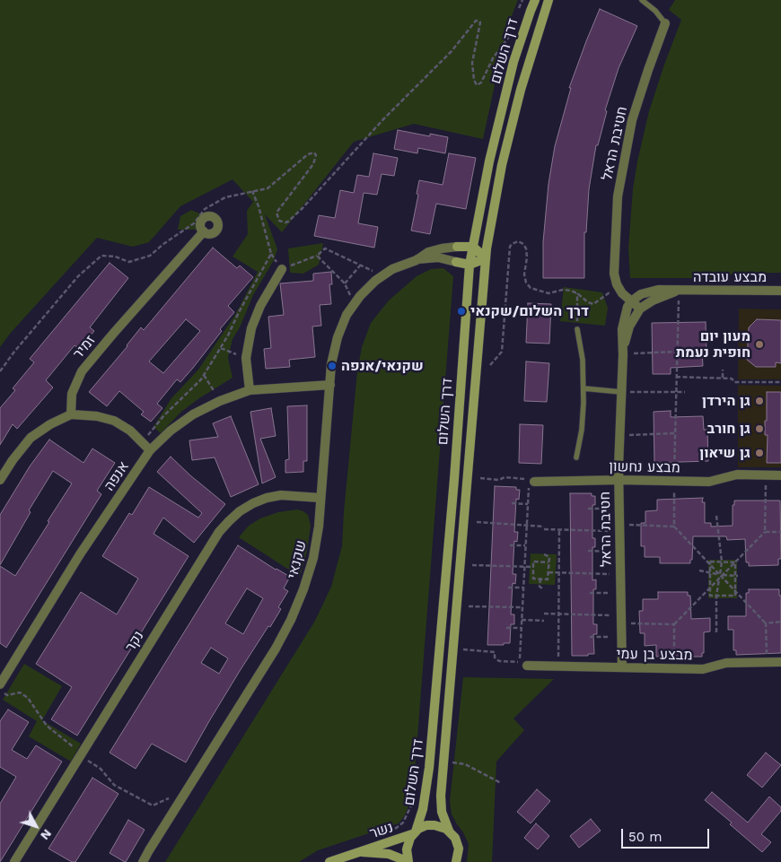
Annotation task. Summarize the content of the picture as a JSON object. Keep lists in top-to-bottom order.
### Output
{
  "streets": {
    "street": [
      "דרך השלום",
      "חטיבת הראל",
      "מבצע עובדה",
      "זמיר",
      "מבצע נחשון",
      "אנפה",
      "שקנאי",
      "נקר",
      "מבצע בן עמי",
      "נשר"
    ]
  },
  "crossings": [
    ["דרך השלום", "שקנאי"],
    ["דרך השלום", "נשר"],
    ["חטיבת הראל", "מבצע עובדה"],
    ["חטיבת הראל", "מבצע נחשון"],
    ["חטיבת הראל", "מבצע בן עמי"],
    ["אנפה", "שקנאי"],
    ["שקנאי", "נקר"]
  ],
  "places": [
    "דרך השלום/שקנאי",
    "מעון יום חופית נעמת",
    "שקנאי/אנפה",
    "גן הירדן",
    "גן חורב",
    "גן שיאון"
  ],
  "scale_bar": "50 m",
  "north": "bottom right"
}
